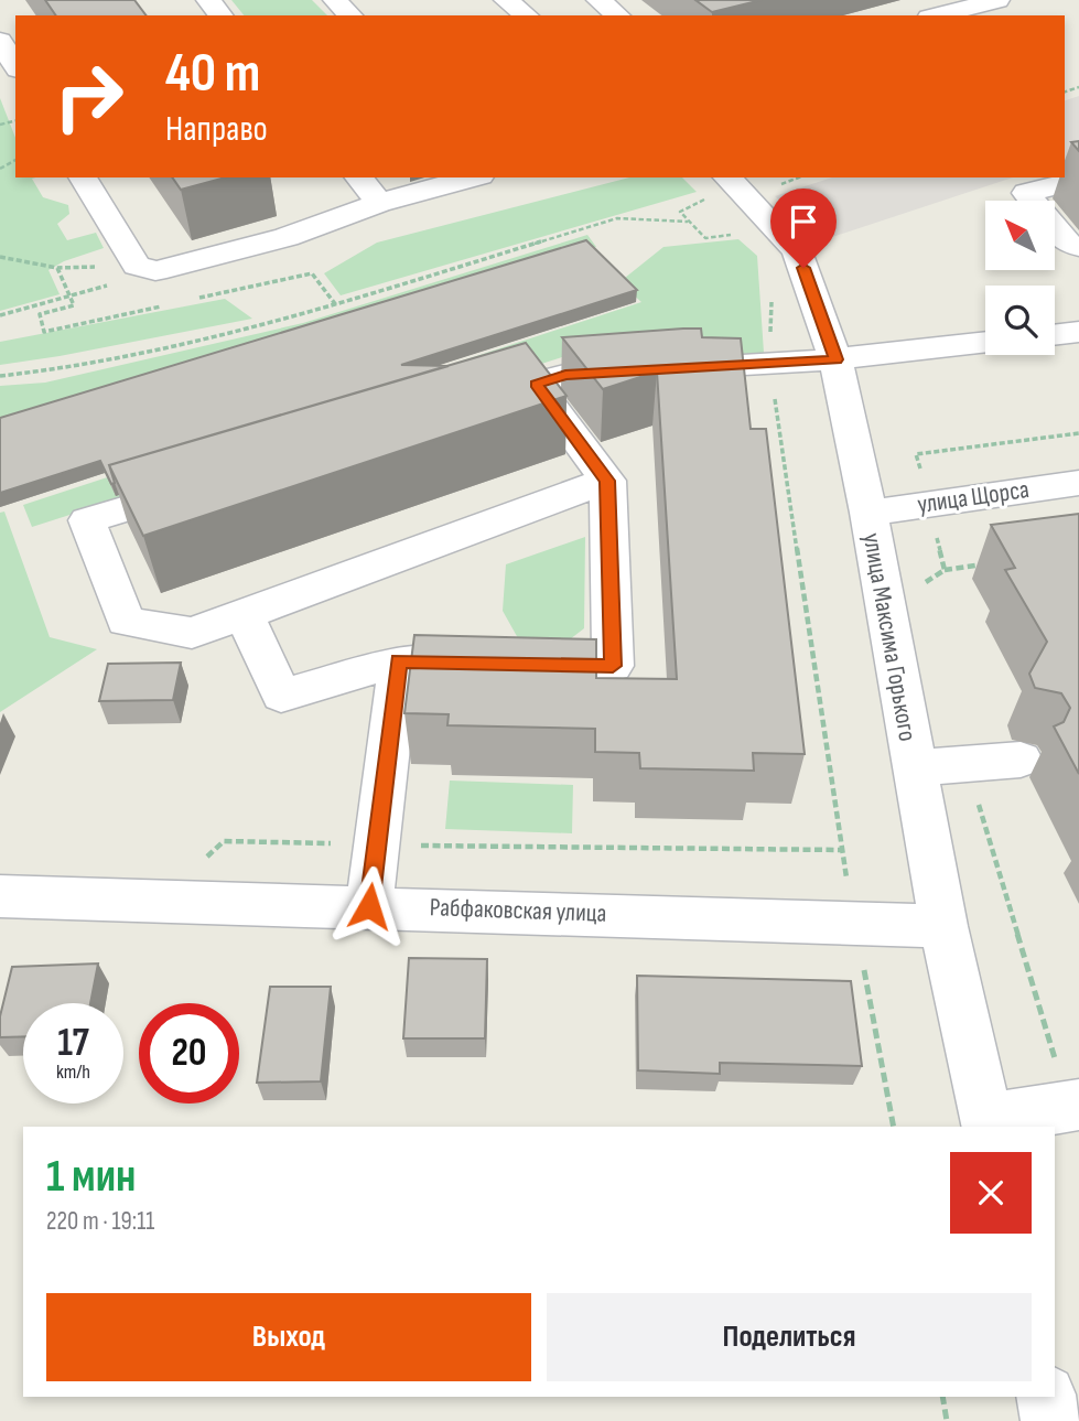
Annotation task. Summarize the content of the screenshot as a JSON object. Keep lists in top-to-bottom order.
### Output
{
  "streets": {
    "street": ["улица Щорса", "улица Максима Горького", "Рабфаковская улица"]
  },
  "crossings": [
    ["улица Щорса", "улица Максима Горького"],
    ["улица Максима Горького", "Рабфаковская улица"]
  ],
  "north": "top left",
  "page": {
    "turn": ["40 m", "Направо"],
    "speed": "17 km/h",
    "limit": "20",
    "heading": ["1 мин", "220 m · 19:11"],
    "buttons": ["Выход", "Поделиться"]
  }
}
